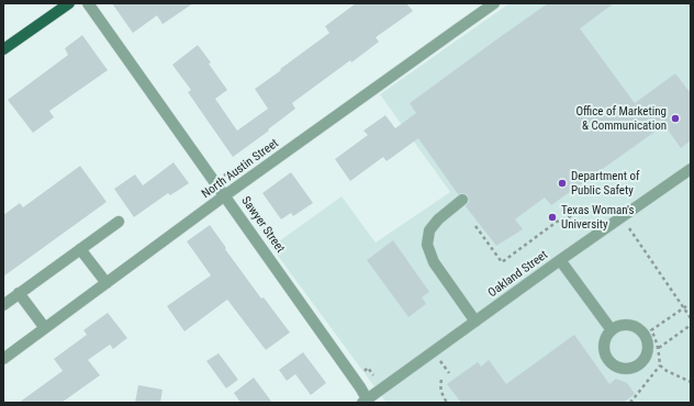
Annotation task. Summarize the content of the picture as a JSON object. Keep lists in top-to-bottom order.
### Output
{
  "streets": {
    "street": ["North Austin Street", "Sawyer Street", "Oakland Street"]
  },
  "crossings": [
    ["North Austin Street", "Sawyer Street"],
    ["Sawyer Street", "Oakland Street"]
  ],
  "places": ["Office of Marketing & Communication", "Department of Public Safety", "Texas Woman's University"]
}
